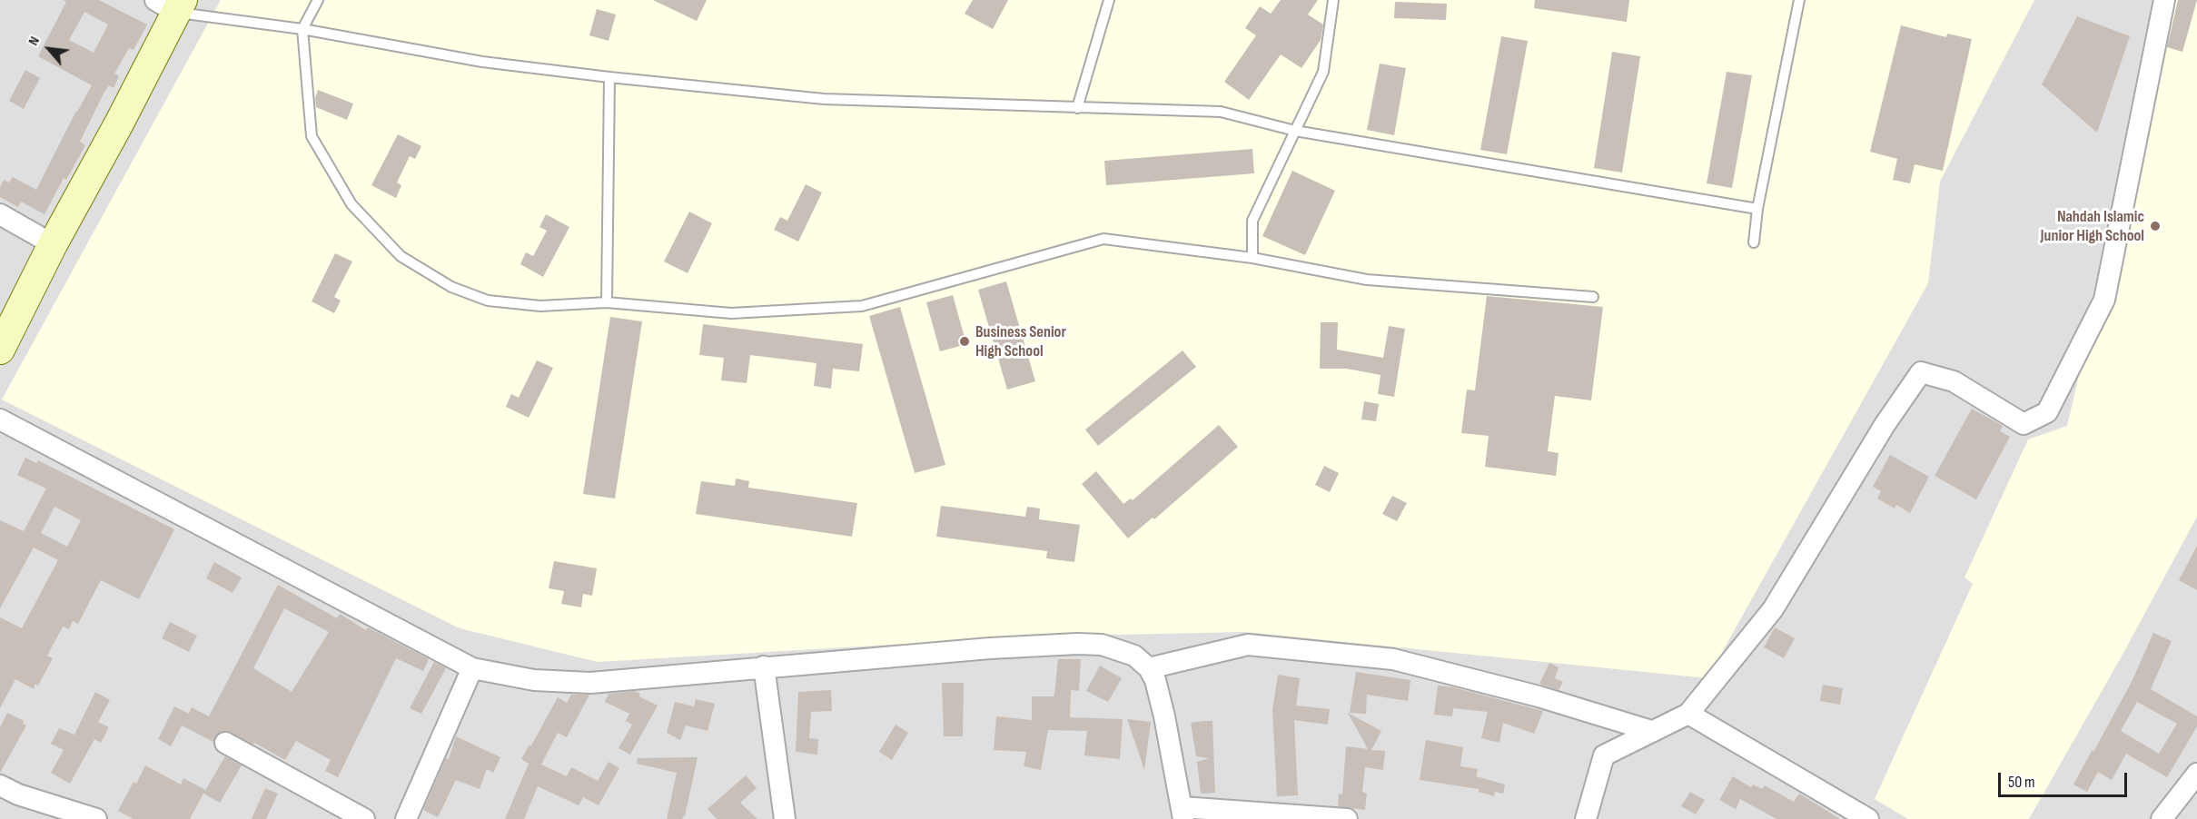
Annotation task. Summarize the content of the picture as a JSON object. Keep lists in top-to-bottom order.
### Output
{
  "places": ["Nahdah Islamic Junior High School", "Business Senior High School"],
  "scale_bar": "50 m",
  "north": "top left"
}
